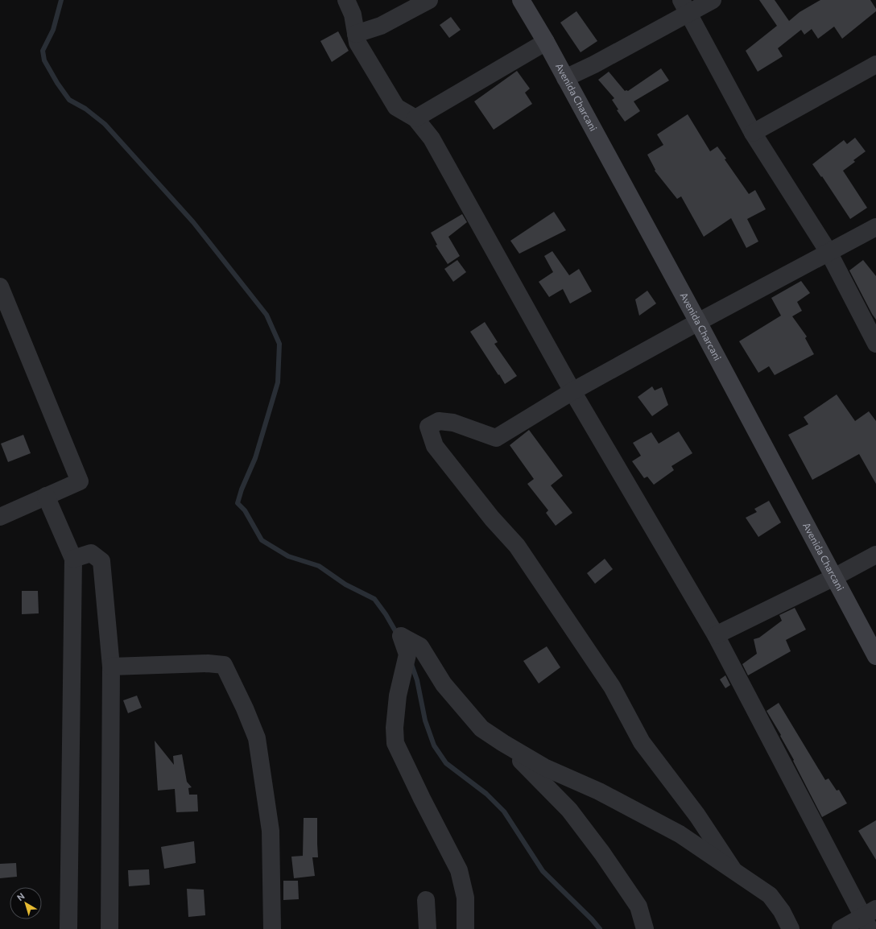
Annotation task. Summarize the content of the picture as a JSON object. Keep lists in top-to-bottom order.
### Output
{
  "streets": {
    "main road": ["Avenida Charcani"]
  },
  "north": "top left"
}
